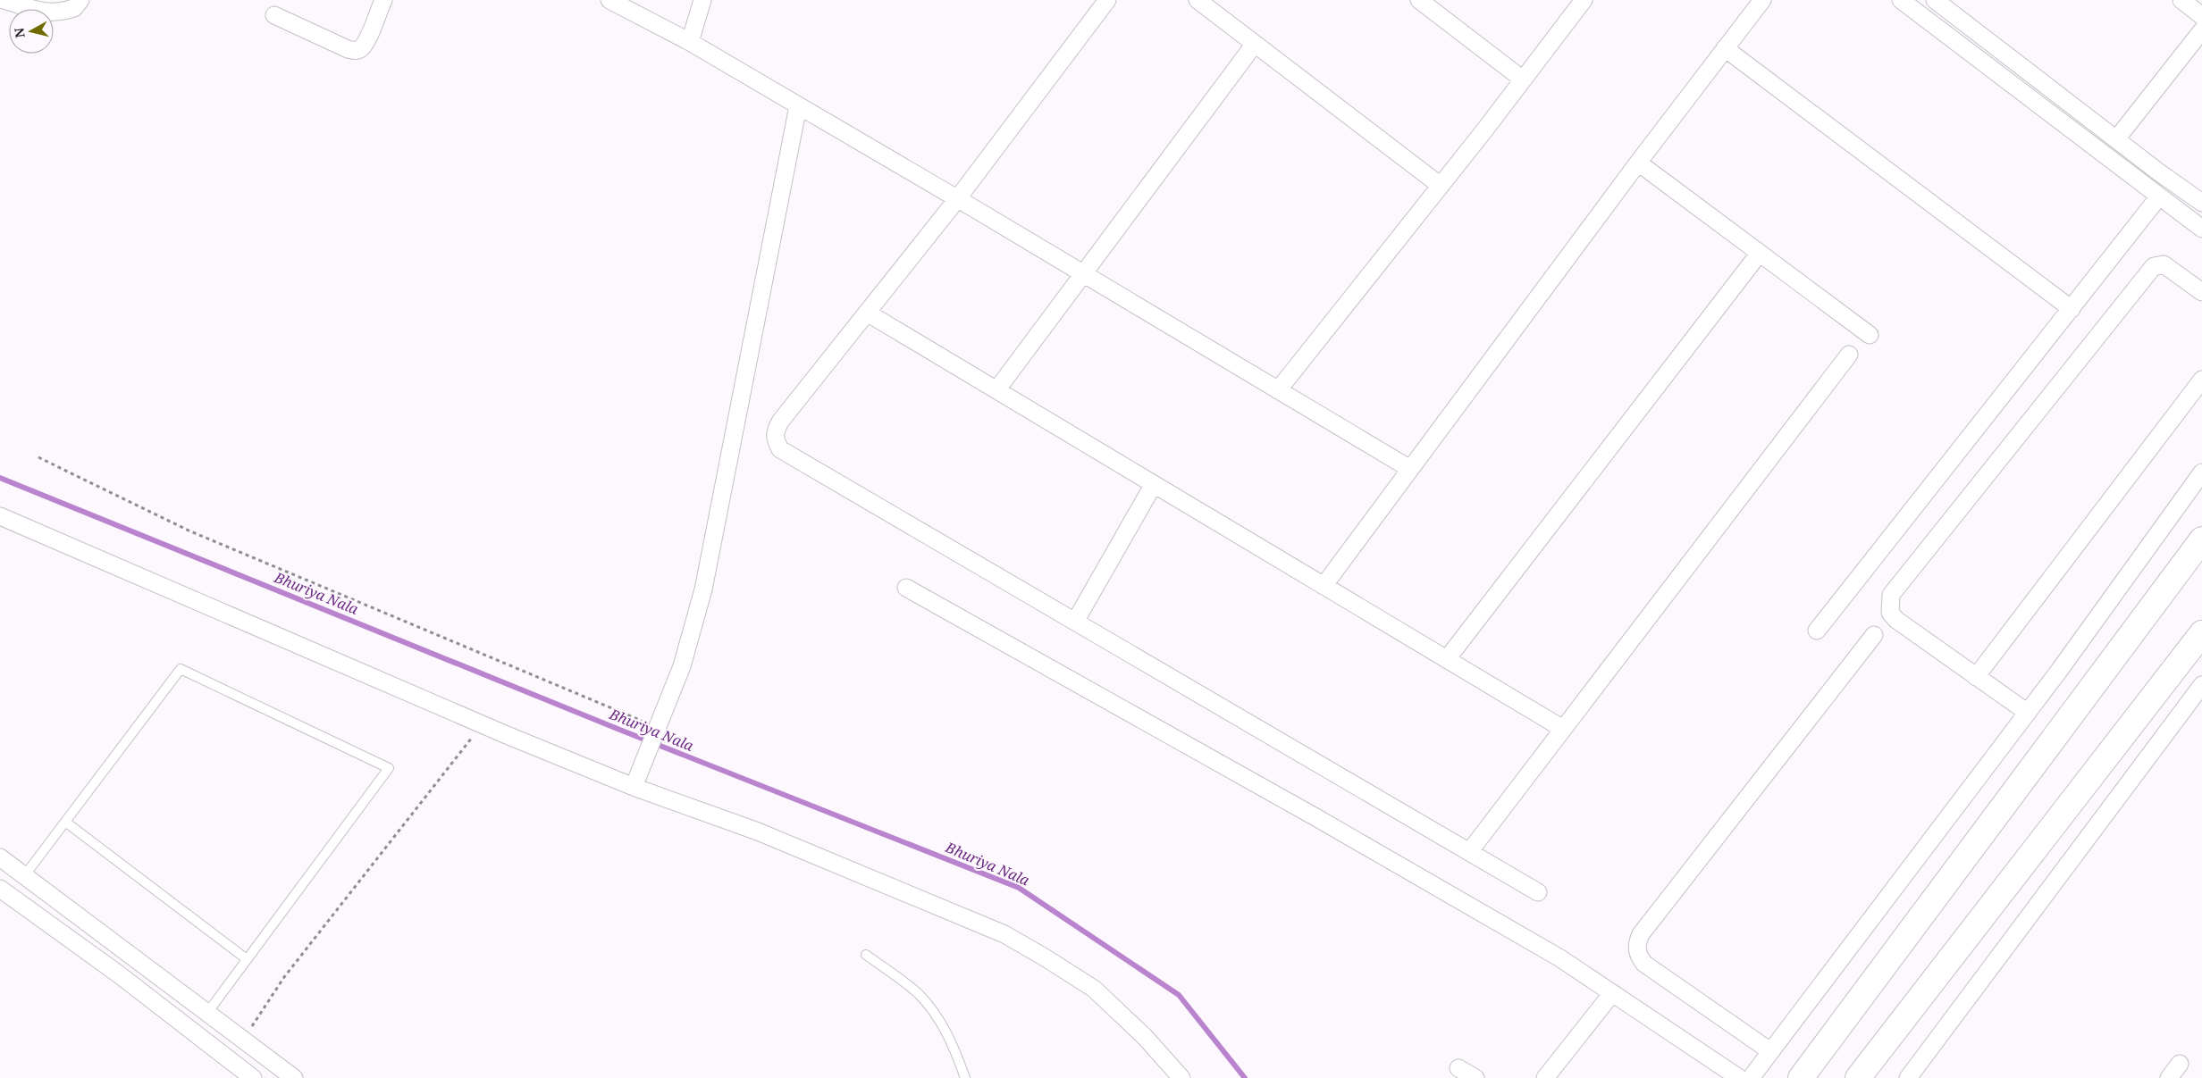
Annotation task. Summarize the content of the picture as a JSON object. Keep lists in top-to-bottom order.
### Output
{
  "water": ["Bhuriya Nala"],
  "north": "left"
}
